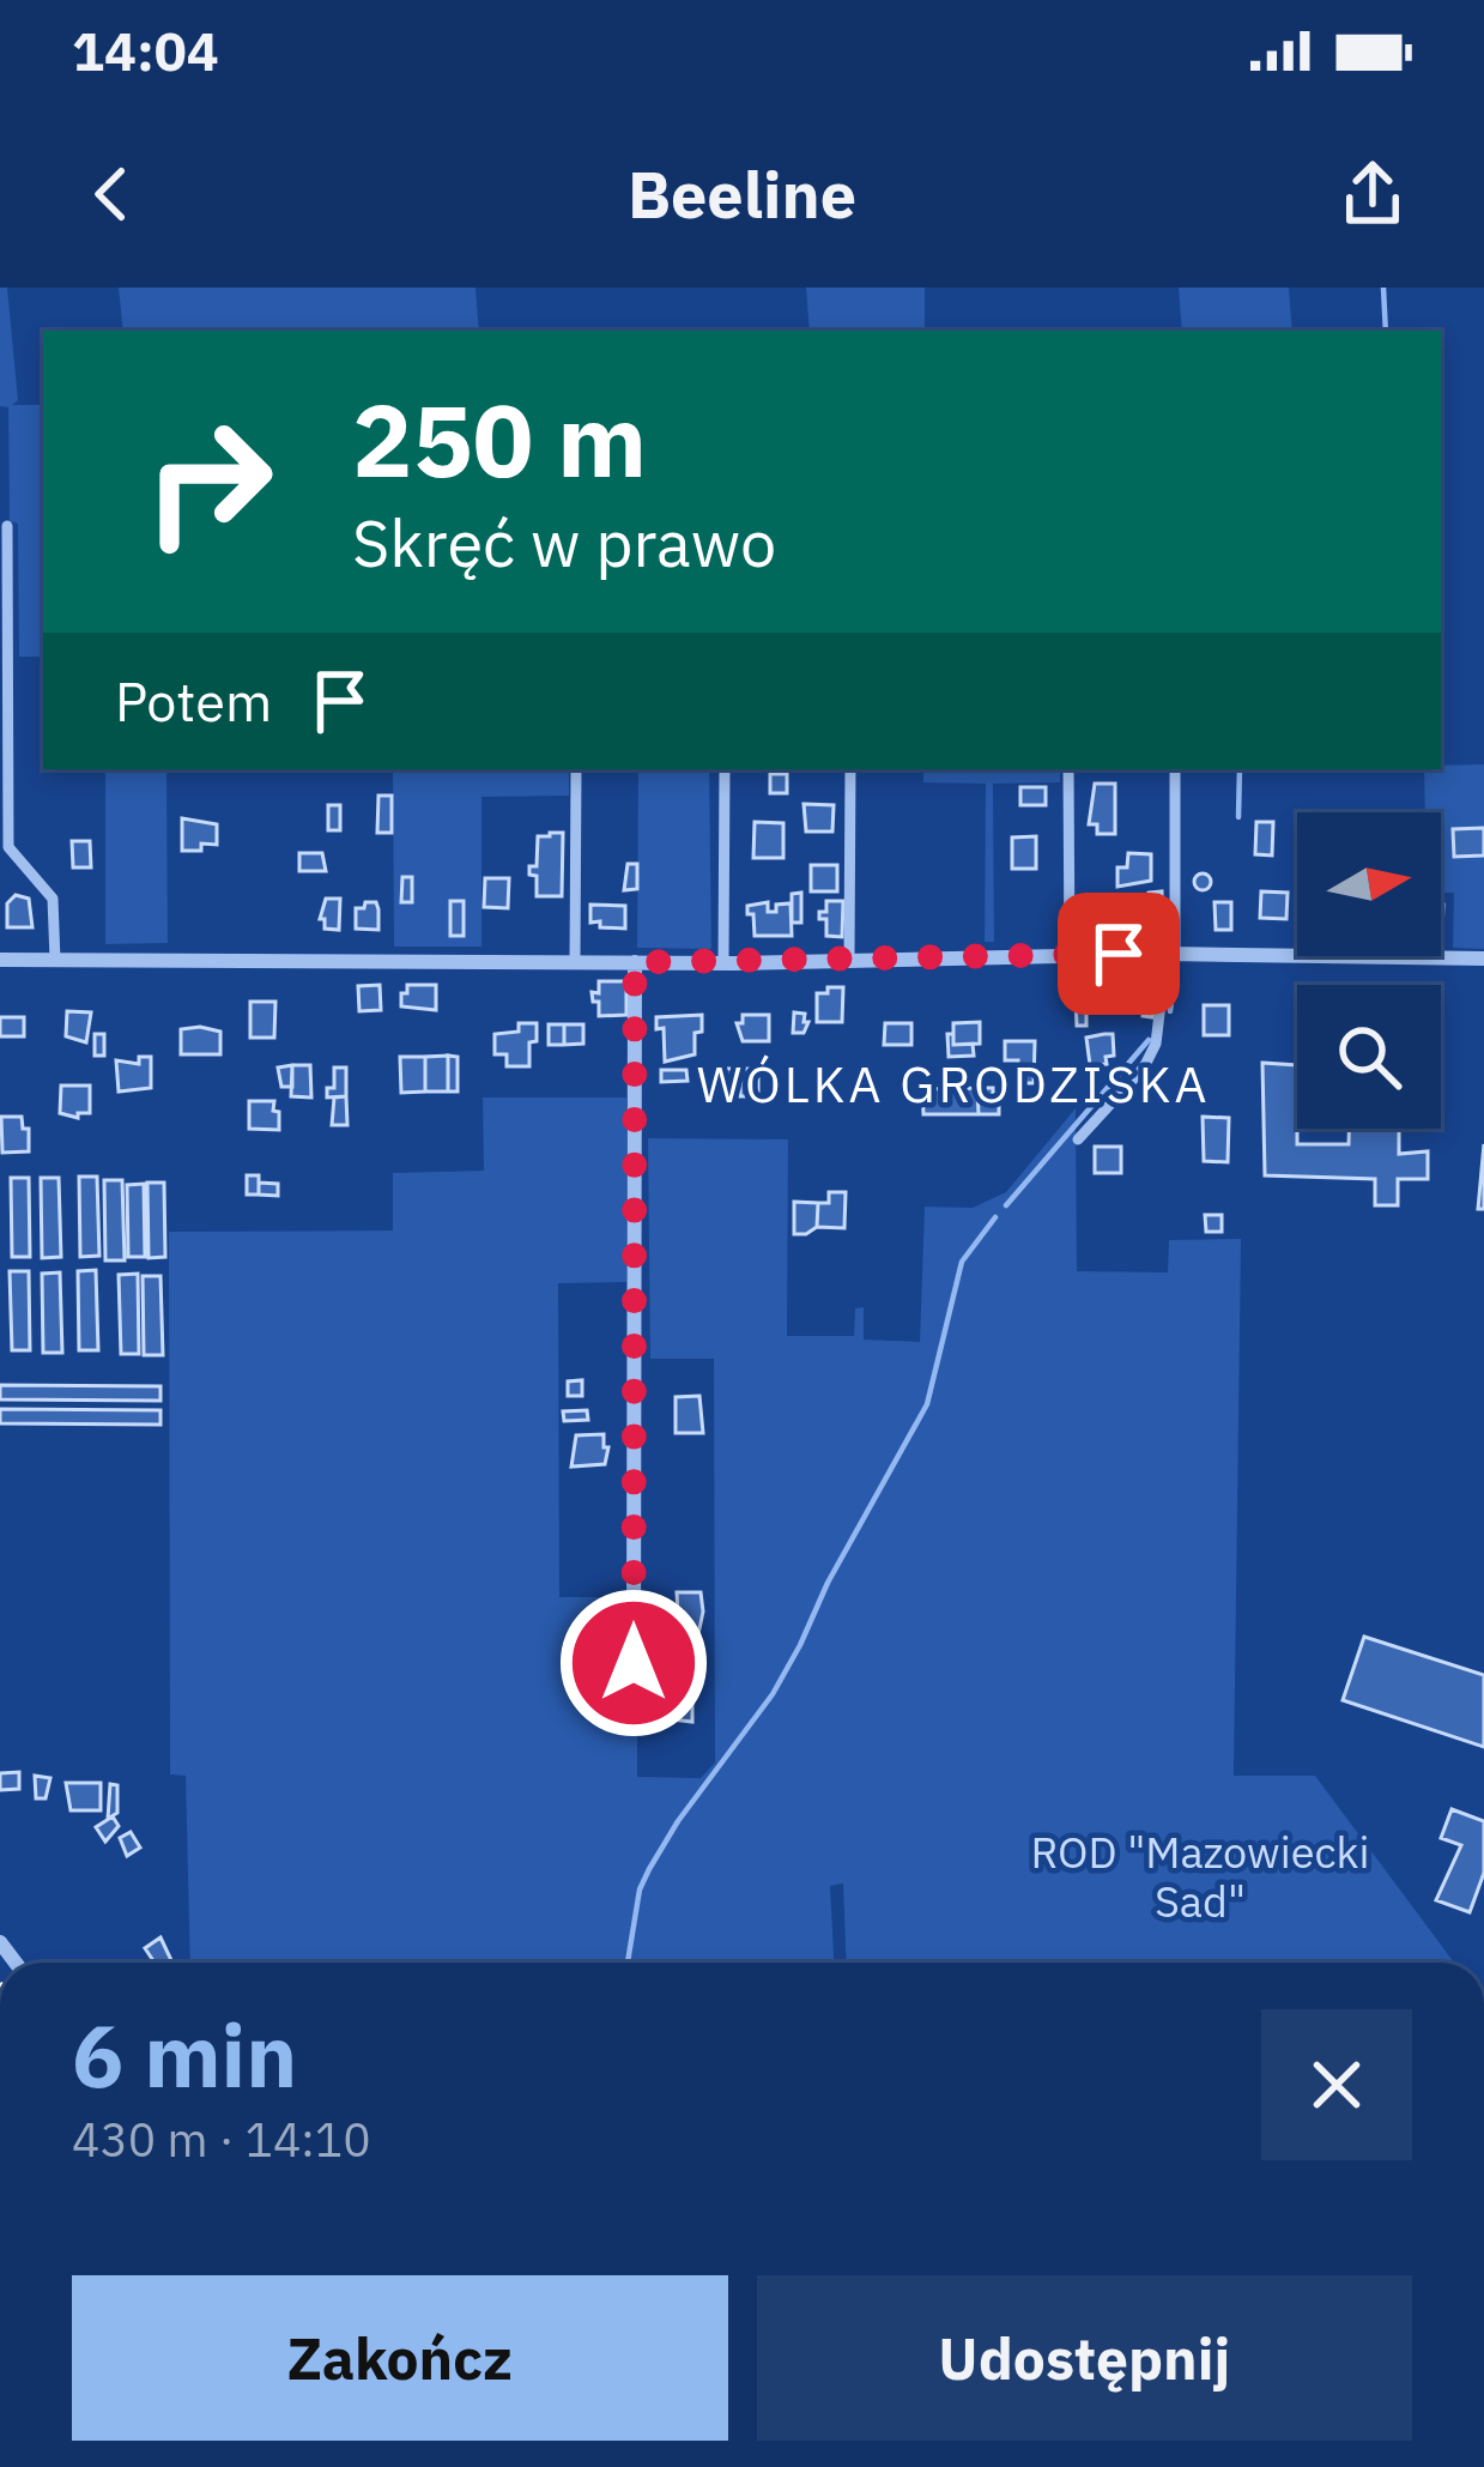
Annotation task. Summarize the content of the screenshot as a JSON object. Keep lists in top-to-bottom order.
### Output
{
  "districts": ["WÓLKA GRODZISKA"],
  "parks": ["ROD \"Mazowiecki Sad\""],
  "north": "right",
  "page": {
    "status": "14:04",
    "header": "Beeline",
    "turn": ["250 m", "Skręć w prawo"],
    "then": "Potem",
    "heading": ["6 min", "430 m · 14:10"],
    "buttons": ["Zakończ", "Udostępnij"]
  }
}
